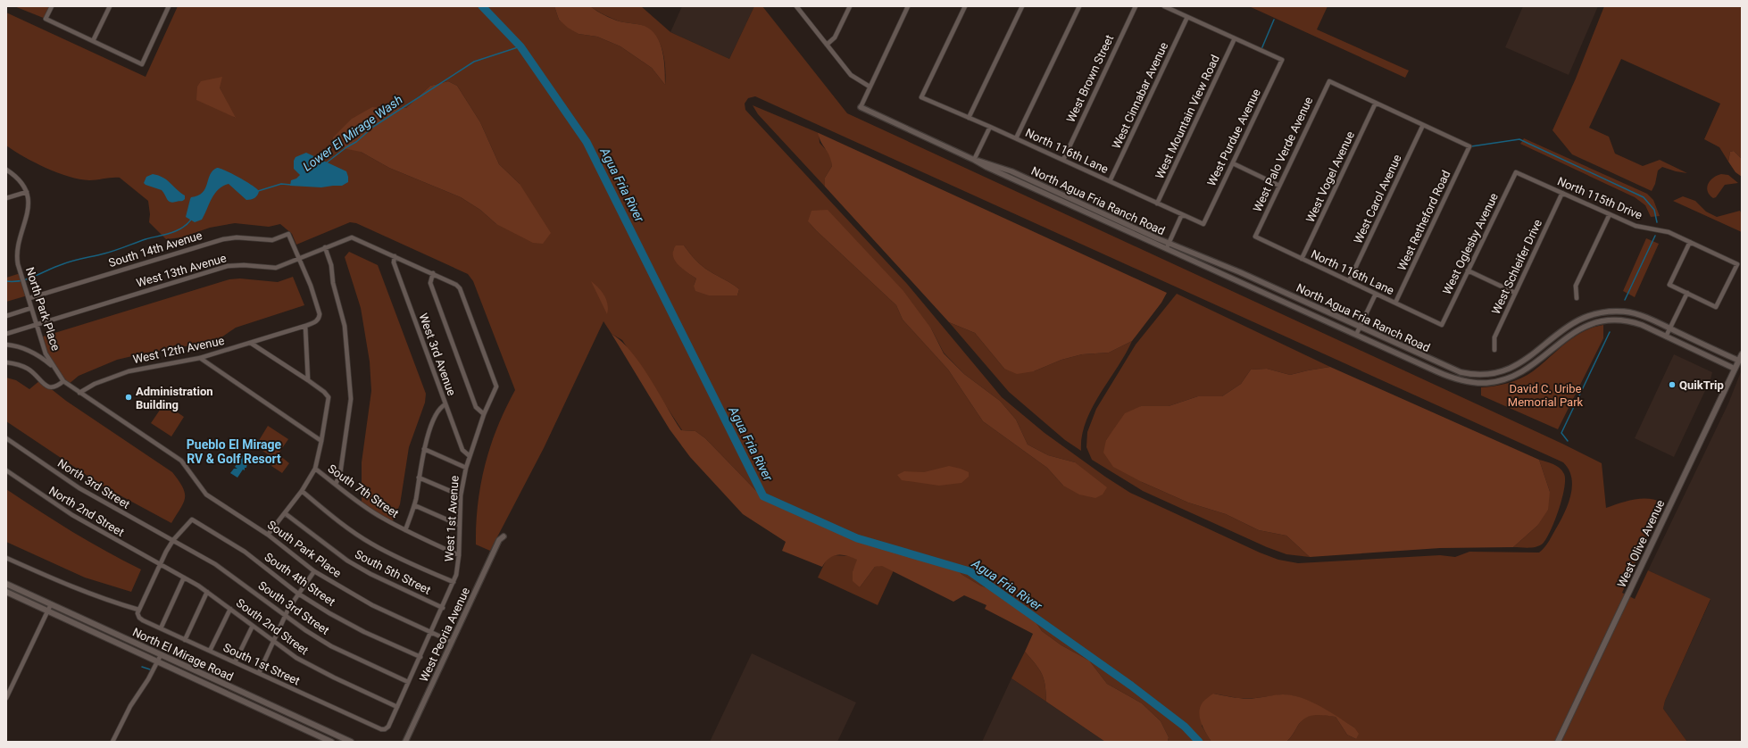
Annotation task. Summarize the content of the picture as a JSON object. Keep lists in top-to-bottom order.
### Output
{
  "streets": {
    "main road": ["West Olive Avenue", "North El Mirage Road"],
    "street": [
      "West Brown Street",
      "West Cinnabar Avenue",
      "West Mountain View Road",
      "West Purdue Avenue",
      "North 116th Lane",
      "West Palo Verde Avenue",
      "West Vogel Avenue",
      "North 115th Drive",
      "West Carol Avenue",
      "North Agua Fria Ranch Road",
      "West Retheford Road",
      "West Oglesby Avenue",
      "South 14th Avenue",
      "West Schleifer Drive",
      "West 13th Avenue",
      "North Park Place",
      "West 12th Avenue",
      "West 3rd Avenue",
      "North 3rd Street",
      "South 7th Street",
      "North 2nd Street",
      "West 1st Avenue",
      "South Park Place",
      "South 5th Street",
      "South 4th Street",
      "South 3rd Street",
      "South 2nd Street",
      "West Peoria Avenue",
      "South 1st Street"
    ]
  },
  "crossings": [
    ["West Brown Street", "North 116th Lane"],
    ["West Cinnabar Avenue", "North 116th Lane"],
    ["West Mountain View Road", "West Purdue Avenue"],
    ["West Mountain View Road", "North 116th Lane"],
    ["West Purdue Avenue", "North 116th Lane"],
    ["North 116th Lane", "West Palo Verde Avenue"],
    ["North 116th Lane", "West Vogel Avenue"],
    ["North 116th Lane", "West Carol Avenue"],
    ["North 116th Lane", "West Retheford Road"],
    ["North 116th Lane", "West Oglesby Avenue"],
    ["West Palo Verde Avenue", "West Vogel Avenue"],
    ["North 115th Drive", "West Oglesby Avenue"],
    ["North 115th Drive", "West Schleifer Drive"],
    ["West Carol Avenue", "West Retheford Road"],
    ["North Agua Fria Ranch Road", "West Olive Avenue"],
    ["South 14th Avenue", "North Park Place"],
    ["South 14th Avenue", "West 12th Avenue"],
    ["West 13th Avenue", "North Park Place"],
    ["West 13th Avenue", "West 12th Avenue"],
    ["West 13th Avenue", "West 3rd Avenue"],
    ["North Park Place", "West 12th Avenue"],
    ["North Park Place", "South Park Place"],
    ["West 3rd Avenue", "West 1st Avenue"],
    ["North 3rd Street", "South 4th Street"],
    ["North 3rd Street", "South 3rd Street"],
    ["South 7th Street", "West 1st Avenue"],
    ["North 2nd Street", "South 2nd Street"],
    ["West 1st Avenue", "South Park Place"],
    ["West 1st Avenue", "South 5th Street"],
    ["West 1st Avenue", "South 4th Street"],
    ["West 1st Avenue", "South 3rd Street"],
    ["West 1st Avenue", "South 2nd Street"],
    ["West 1st Avenue", "South 1st Street"],
    ["South Park Place", "West Peoria Avenue"],
    ["South 4th Street", "South 3rd Street"]
  ],
  "districts": ["Pueblo El Mirage RV & Golf Resort"],
  "water": ["Lower El Mirage Wash", "Agua Fria River"],
  "parks": ["David C. Uribe Memorial Park"],
  "places": ["QuikTrip", "Administration Building"]
}
